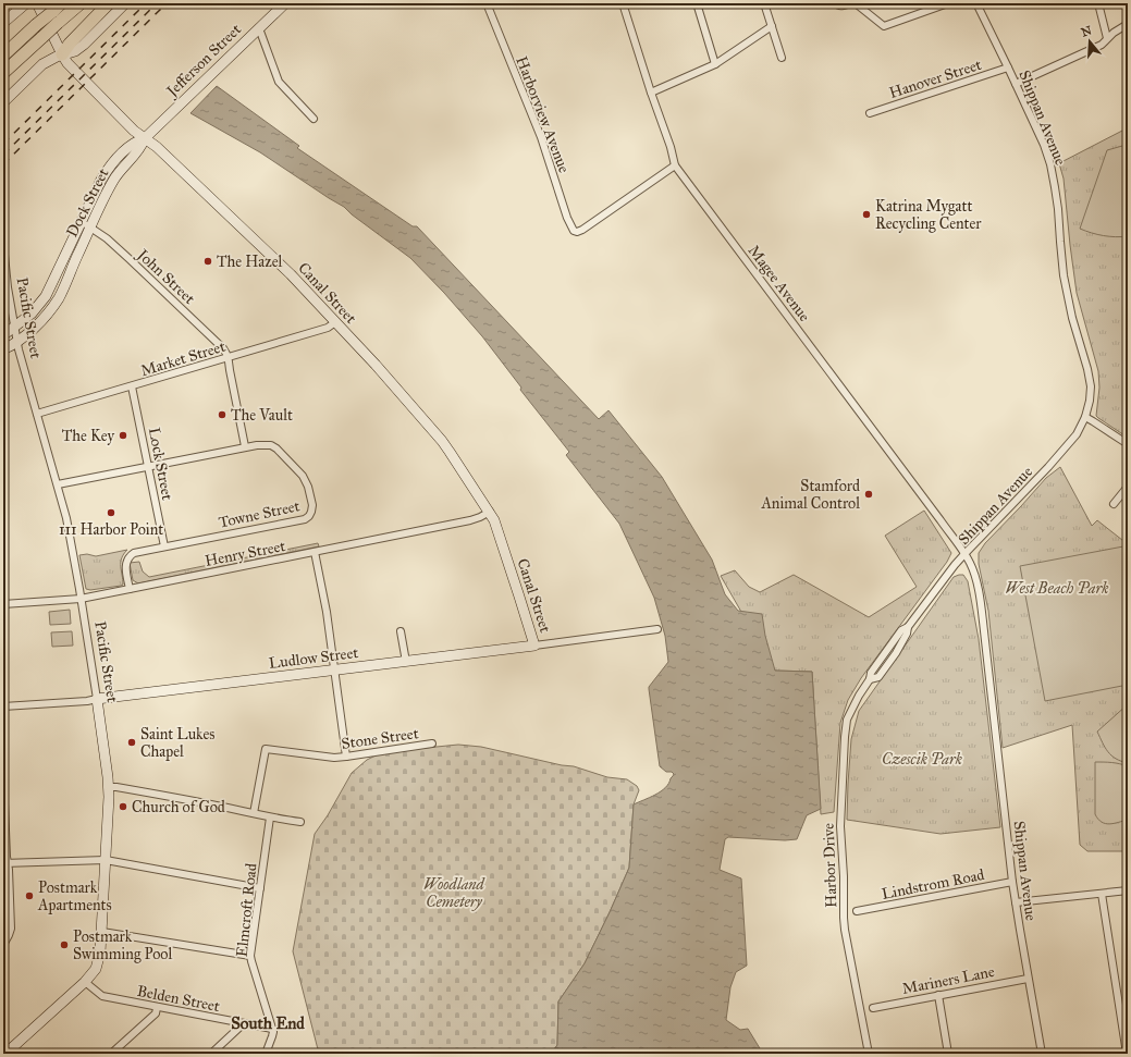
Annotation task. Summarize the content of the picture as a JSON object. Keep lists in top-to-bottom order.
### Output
{
  "streets": {
    "street": [
      "Jefferson Street",
      "Hanover Street",
      "Harborview Avenue",
      "Shippan Avenue",
      "Dock Street",
      "John Street",
      "Magee Avenue",
      "Canal Street",
      "Pacific Street",
      "Market Street",
      "Lock Street",
      "Towne Street",
      "Henry Street",
      "Ludlow Street",
      "Stone Street",
      "Harbor Drive",
      "Lindstrom Road",
      "Elmcroft Road",
      "Mariners Lane",
      "Belden Street"
    ]
  },
  "crossings": [
    ["Jefferson Street", "Dock Street"],
    ["Jefferson Street", "Canal Street"],
    ["Hanover Street", "Shippan Avenue"],
    ["Harborview Avenue", "Magee Avenue"],
    ["Shippan Avenue", "Magee Avenue"],
    ["Shippan Avenue", "Harbor Drive"],
    ["Shippan Avenue", "Lindstrom Road"],
    ["Shippan Avenue", "Mariners Lane"],
    ["Dock Street", "John Street"],
    ["Dock Street", "Canal Street"],
    ["Dock Street", "Pacific Street"],
    ["John Street", "Market Street"],
    ["Magee Avenue", "Harbor Drive"],
    ["Canal Street", "Market Street"],
    ["Canal Street", "Henry Street"],
    ["Canal Street", "Ludlow Street"],
    ["Pacific Street", "Market Street"],
    ["Pacific Street", "Towne Street"],
    ["Pacific Street", "Henry Street"],
    ["Pacific Street", "Ludlow Street"],
    ["Pacific Street", "Belden Street"],
    ["Market Street", "Lock Street"],
    ["Lock Street", "Towne Street"],
    ["Towne Street", "Henry Street"],
    ["Elmcroft Road", "Belden Street"]
  ],
  "districts": ["South End"],
  "parks": ["West Beach Park", "Czescik Park", "Woodland Cemetery"],
  "places": [
    "Katrina Mygatt Recycling Center",
    "The Hazel",
    "The Vault",
    "The Key",
    "Stamford Animal Control",
    "111 Harbor Point",
    "Saint Lukes Chapel",
    "Church of God",
    "Postmark Apartments",
    "Postmark Swimming Pool"
  ],
  "north": "top"
}
